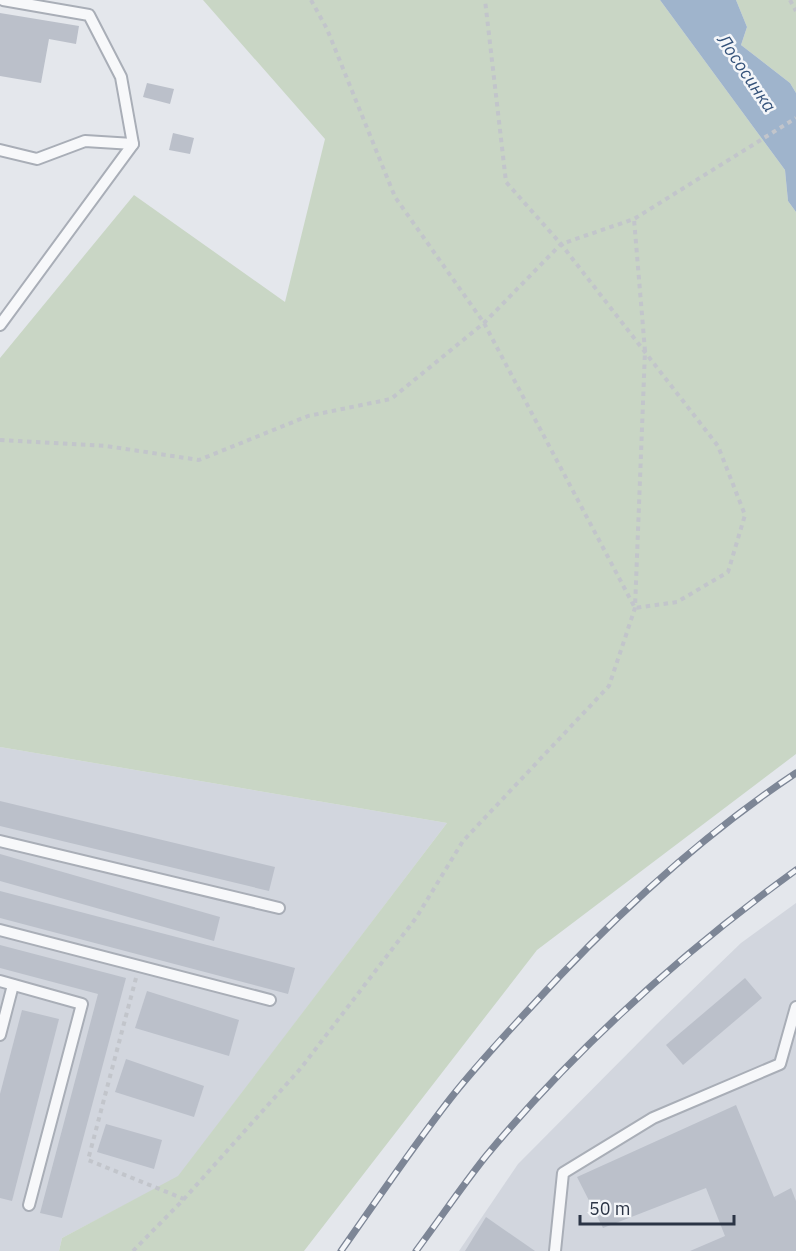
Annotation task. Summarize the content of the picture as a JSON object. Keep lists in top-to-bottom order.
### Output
{
  "water": ["Лососинка"],
  "scale_bar": "50 m"
}
